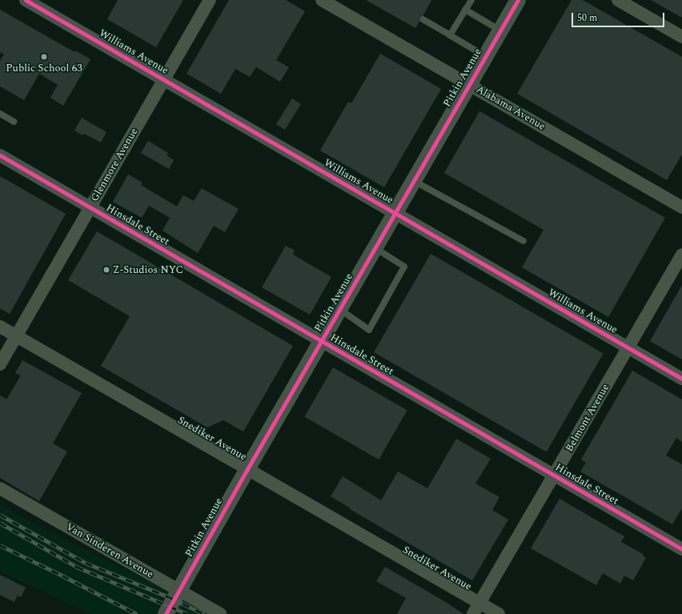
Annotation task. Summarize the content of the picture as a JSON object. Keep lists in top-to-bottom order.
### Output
{
  "streets": {
    "street": [
      "Williams Avenue",
      "Pitkin Avenue",
      "Alabama Avenue",
      "Glenmore Avenue",
      "Hinsdale Street",
      "Belmont Avenue",
      "Snediker Avenue",
      "Van Sinderen Avenue"
    ]
  },
  "crossings": [
    ["Williams Avenue", "Pitkin Avenue"],
    ["Williams Avenue", "Glenmore Avenue"],
    ["Williams Avenue", "Belmont Avenue"],
    ["Pitkin Avenue", "Alabama Avenue"],
    ["Pitkin Avenue", "Hinsdale Street"],
    ["Pitkin Avenue", "Snediker Avenue"],
    ["Pitkin Avenue", "Van Sinderen Avenue"],
    ["Glenmore Avenue", "Hinsdale Street"],
    ["Glenmore Avenue", "Snediker Avenue"],
    ["Hinsdale Street", "Belmont Avenue"],
    ["Belmont Avenue", "Snediker Avenue"]
  ],
  "places": ["Public School 63", "Z-Studios NYC"],
  "scale_bar": "50 m"
}
